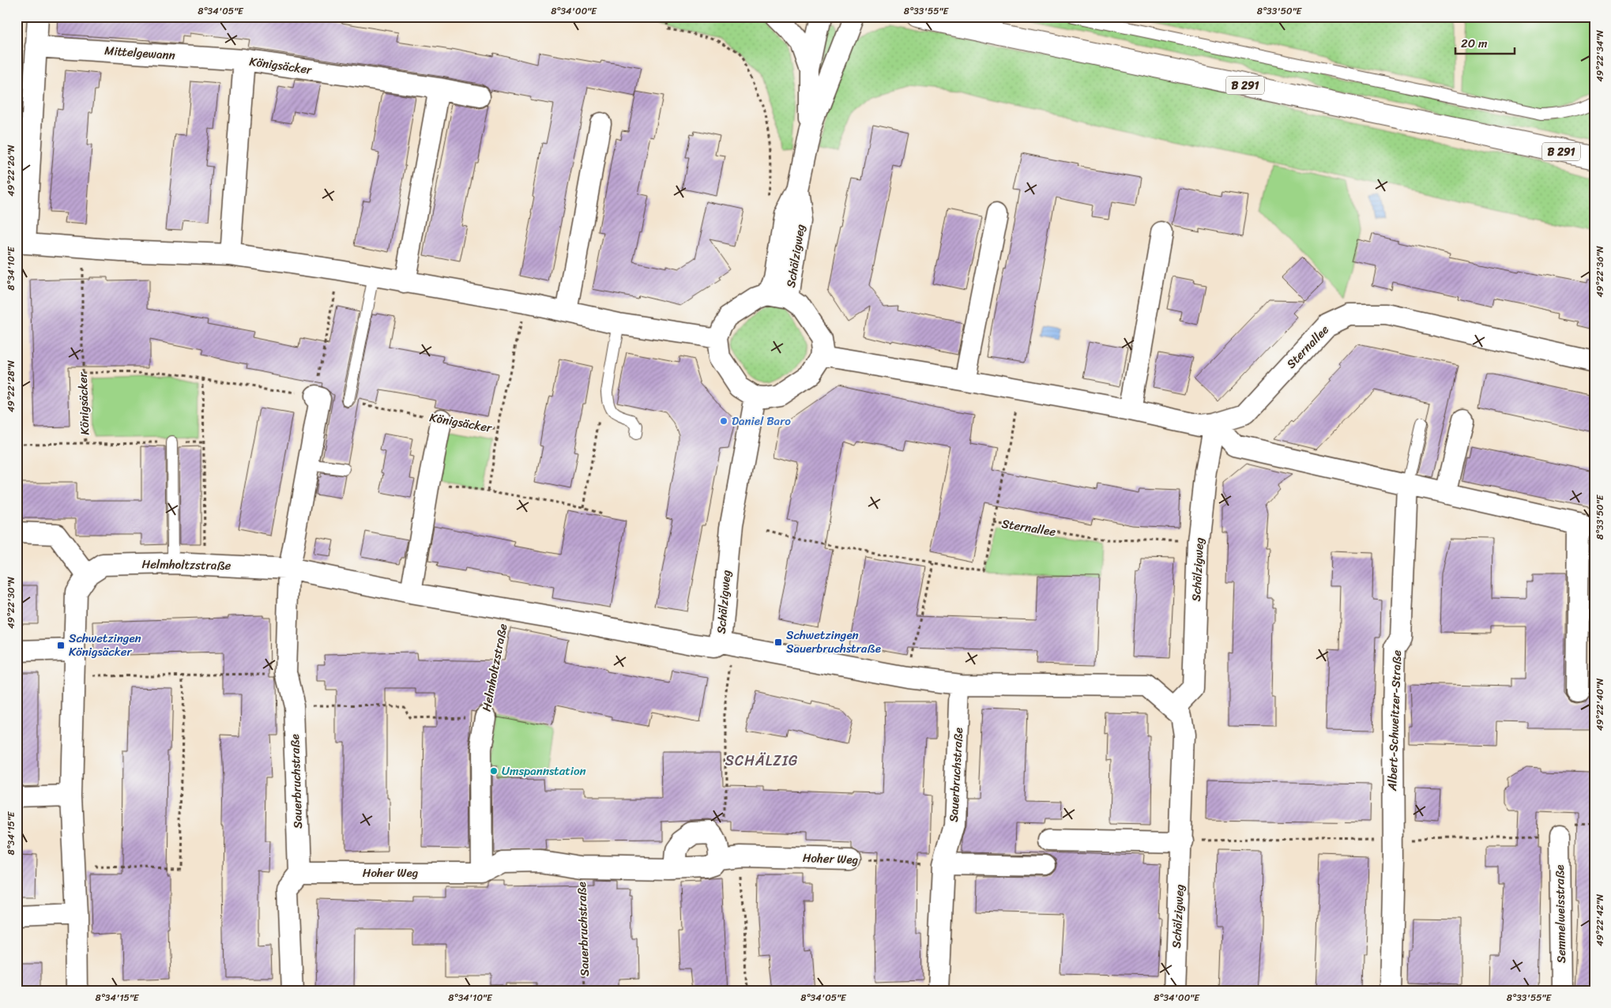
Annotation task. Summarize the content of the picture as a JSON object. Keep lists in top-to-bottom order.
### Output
{
  "streets": {
    "main road": ["B 291"],
    "street": [
      "Mittelgewann",
      "Königsäcker",
      "Schälzigweg",
      "Sternallee",
      "Helmholtzstraße",
      "Albert-Schweitzer-Straße",
      "Sauerbruchstraße",
      "Hoher Weg",
      "Semmelweisstraße"
    ]
  },
  "crossings": [
    ["Mittelgewann", "Königsäcker"],
    ["Schälzigweg", "Sternallee"],
    ["Schälzigweg", "Helmholtzstraße"],
    ["Schälzigweg", "Sauerbruchstraße"],
    ["Helmholtzstraße", "Sauerbruchstraße"],
    ["Sauerbruchstraße", "Hoher Weg"]
  ],
  "districts": ["SCHÄLZIG"],
  "places": {
    "other": ["Daniel Baro", "Umspannstation"],
    "transit": ["Schwetzingen Sauerbruchstraße", "Schwetzingen Königsäcker"]
  },
  "scale_bar": "20 m",
  "coordinates": [
    "8°34'05\"E",
    "8°34'00\"E",
    "8°33'55\"E",
    "8°33'50\"E",
    "49°22'34\"N",
    "49°22'26\"N",
    "8°34'10\"E",
    "49°22'36\"N",
    "49°22'28\"N",
    "49°22'30\"N",
    "49°22'40\"N",
    "8°34'15\"E",
    "49°22'42\"N"
  ]
}
